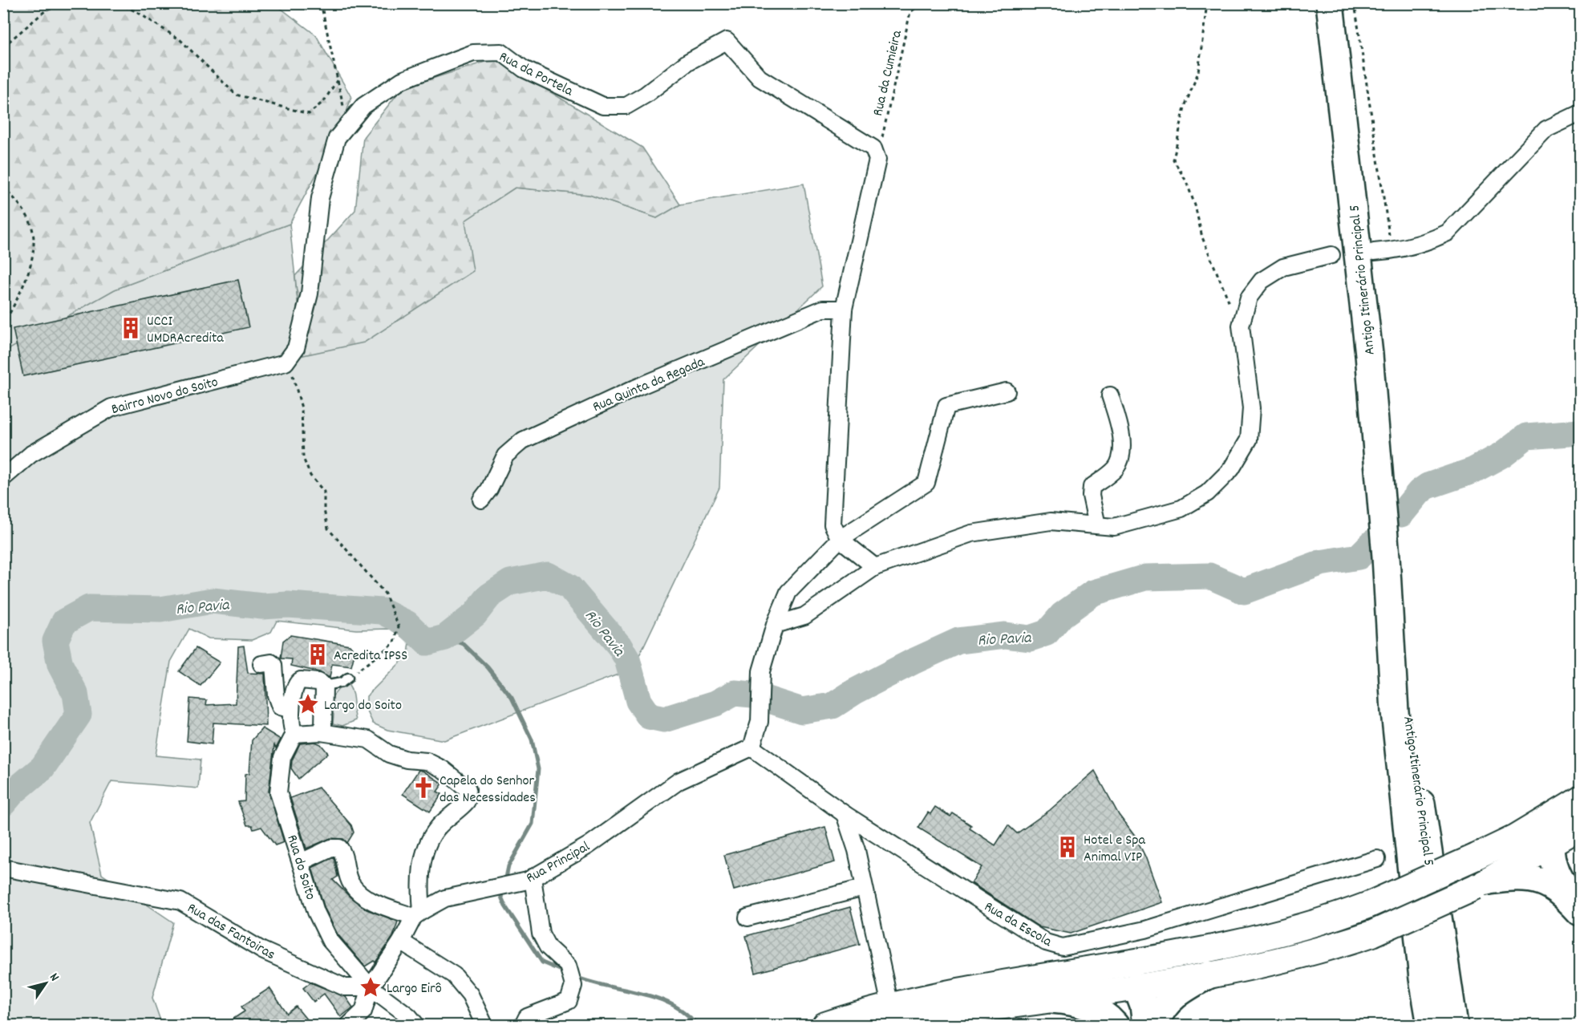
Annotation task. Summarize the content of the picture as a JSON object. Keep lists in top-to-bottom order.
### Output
{
  "streets": {
    "highway": ["Antigo Itinerário Principal 5"],
    "street": [
      "Rua da Portela",
      "Rua Quinta da Regada",
      "Bairro Novo do Soito",
      "Rua Principal",
      "Rua do Soito",
      "Rua da Escola",
      "Rua das Fantoiras"
    ],
    "path": ["Rua da Cumieira"]
  },
  "crossings": [
    ["Rua da Portela", "Rua da Cumieira"],
    ["Rua da Portela", "Bairro Novo do Soito"],
    ["Rua Principal", "Rua da Escola"],
    ["Rua do Soito", "Rua das Fantoiras"]
  ],
  "water": ["Rio Pavia"],
  "places": {
    "building": ["UCCI UMDRAcredita", "Acredita IPSS", "Hotel e Spa Animal VIP"],
    "place": ["Largo do Soito", "Largo Eirô"],
    "church": ["Capela do Senhor das Necessidades"]
  },
  "north": "top right"
}
